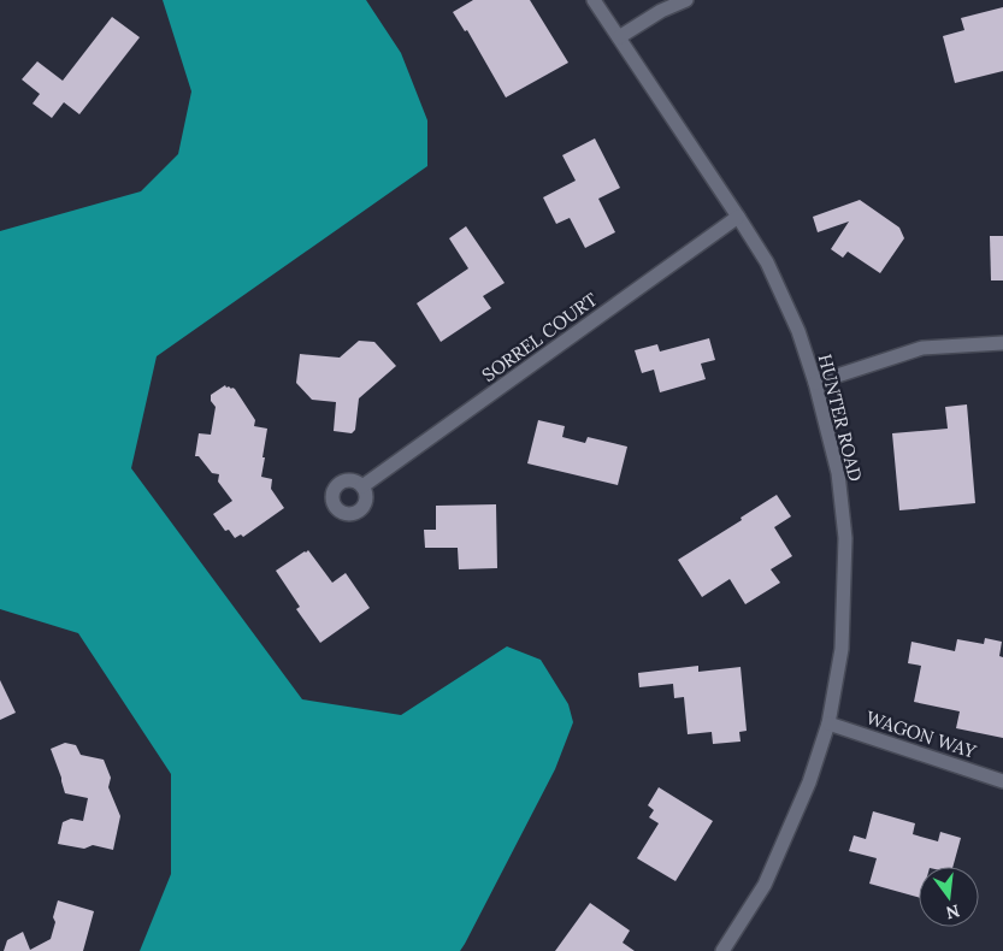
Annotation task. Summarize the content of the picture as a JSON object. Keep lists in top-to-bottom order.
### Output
{
  "streets": {
    "street": ["SORREL COURT", "HUNTER ROAD", "WAGON WAY"]
  },
  "crossings": [
    ["SORREL COURT", "HUNTER ROAD"],
    ["HUNTER ROAD", "WAGON WAY"]
  ],
  "north": "bottom"
}
